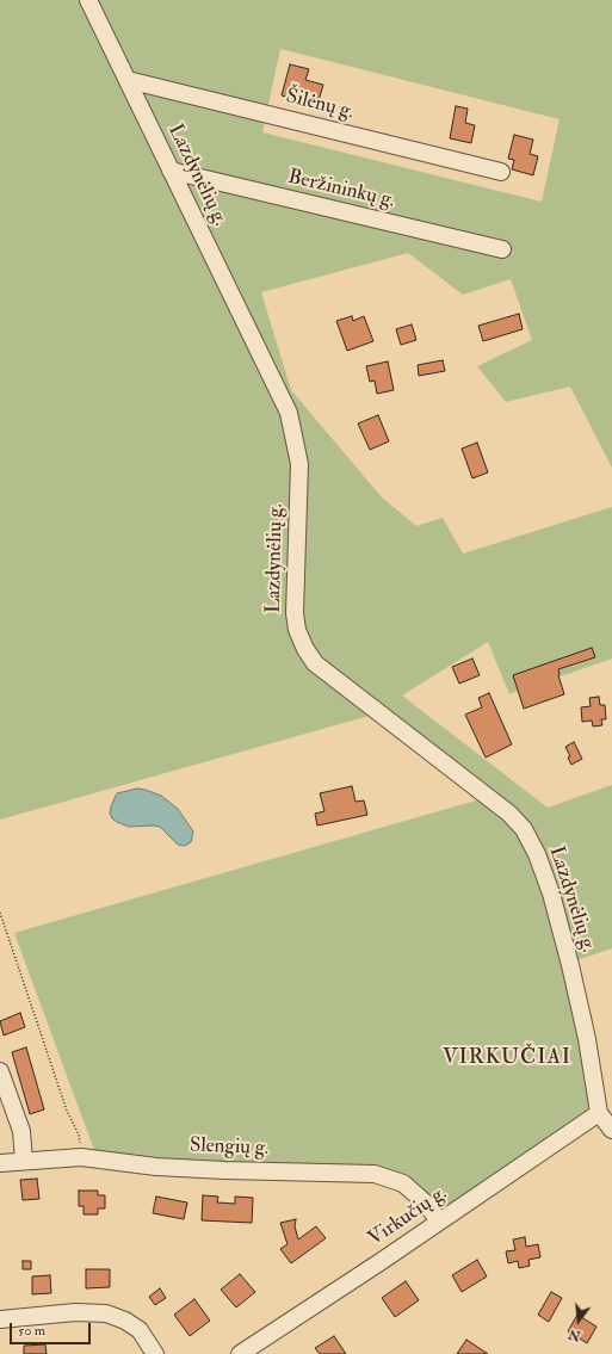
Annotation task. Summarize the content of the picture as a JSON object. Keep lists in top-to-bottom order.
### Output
{
  "streets": {
    "street": [
      "Šilėnų g.",
      "Lazdynėlių g.",
      "Beržininkų g.",
      "Slengių g.",
      "Virkučių g."
    ]
  },
  "crossings": [
    ["Šilėnų g.", "Lazdynėlių g."],
    ["Lazdynėlių g.", "Beržininkų g."],
    ["Lazdynėlių g.", "Virkučių g."],
    ["Slengių g.", "Virkučių g."]
  ],
  "districts": ["VIRKUČIAI"],
  "scale_bar": "50 m",
  "north": "bottom"
}
